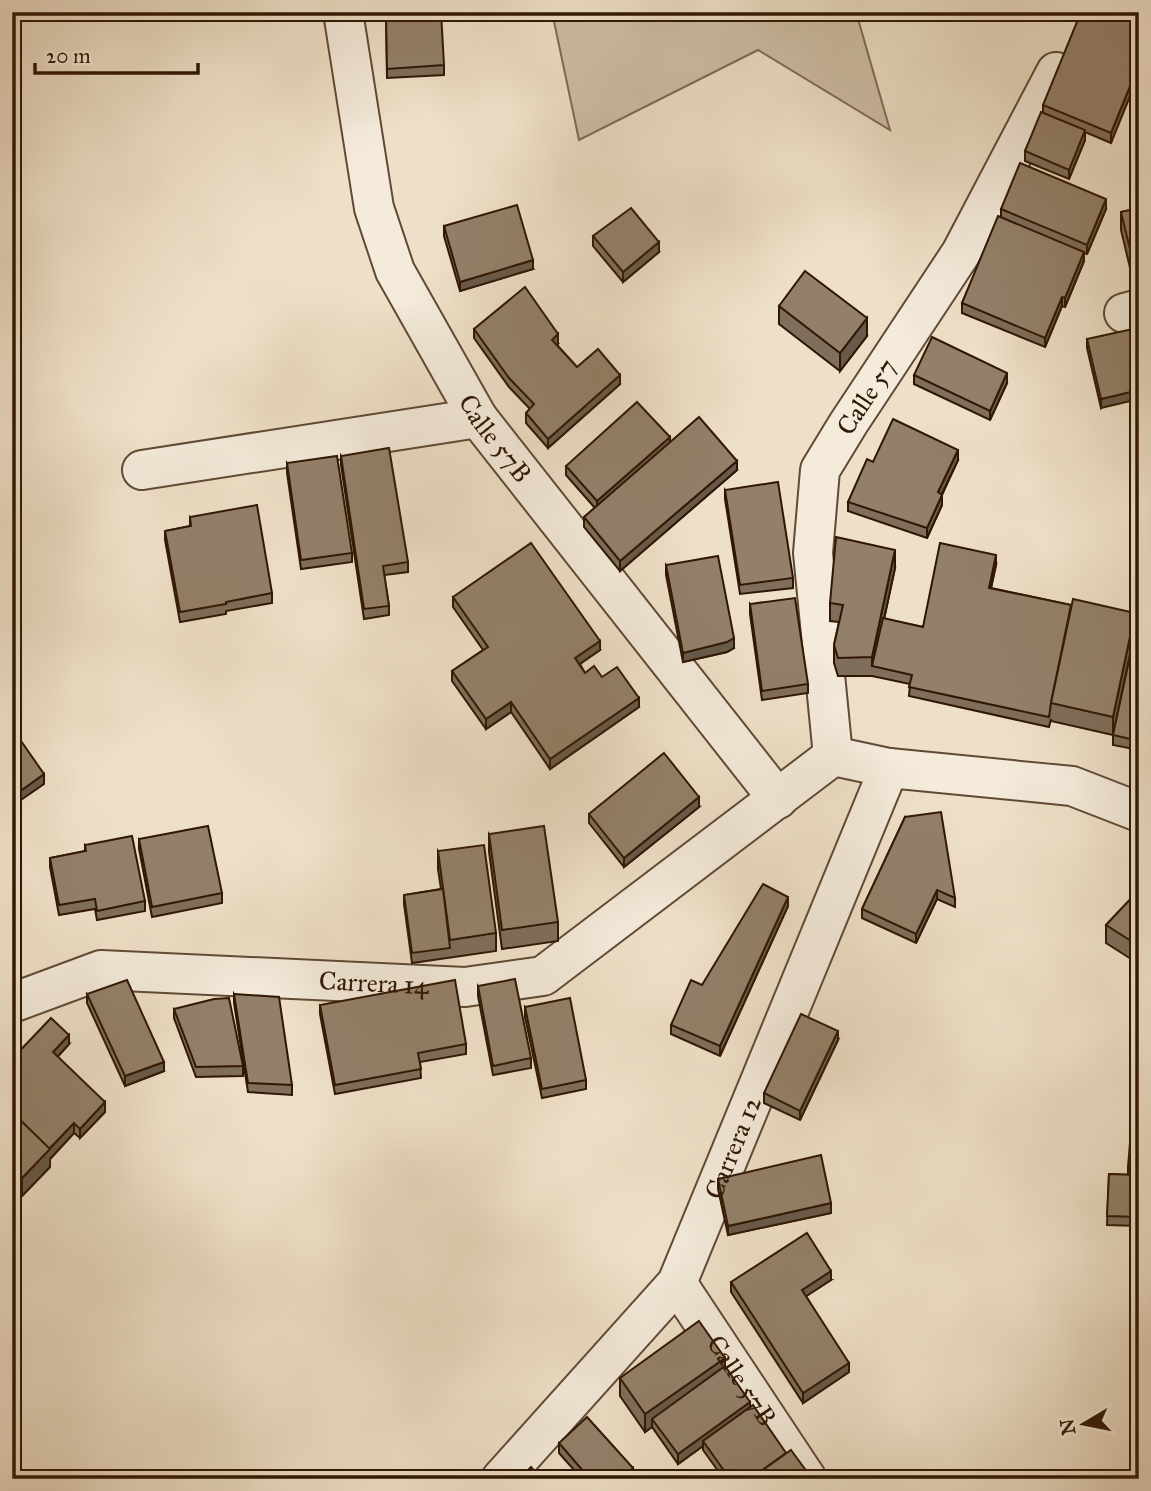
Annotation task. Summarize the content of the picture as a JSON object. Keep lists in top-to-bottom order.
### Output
{
  "streets": {
    "street": [
      "Calle 57",
      "Calle 57B",
      "Carrera 14",
      "Carrera 12"
    ]
  },
  "crossings": [
    ["Calle 57", "Carrera 14"],
    ["Calle 57B", "Carrera 14"],
    ["Calle 57B", "Carrera 12"]
  ],
  "scale_bar": "20 m",
  "north": "left"
}
